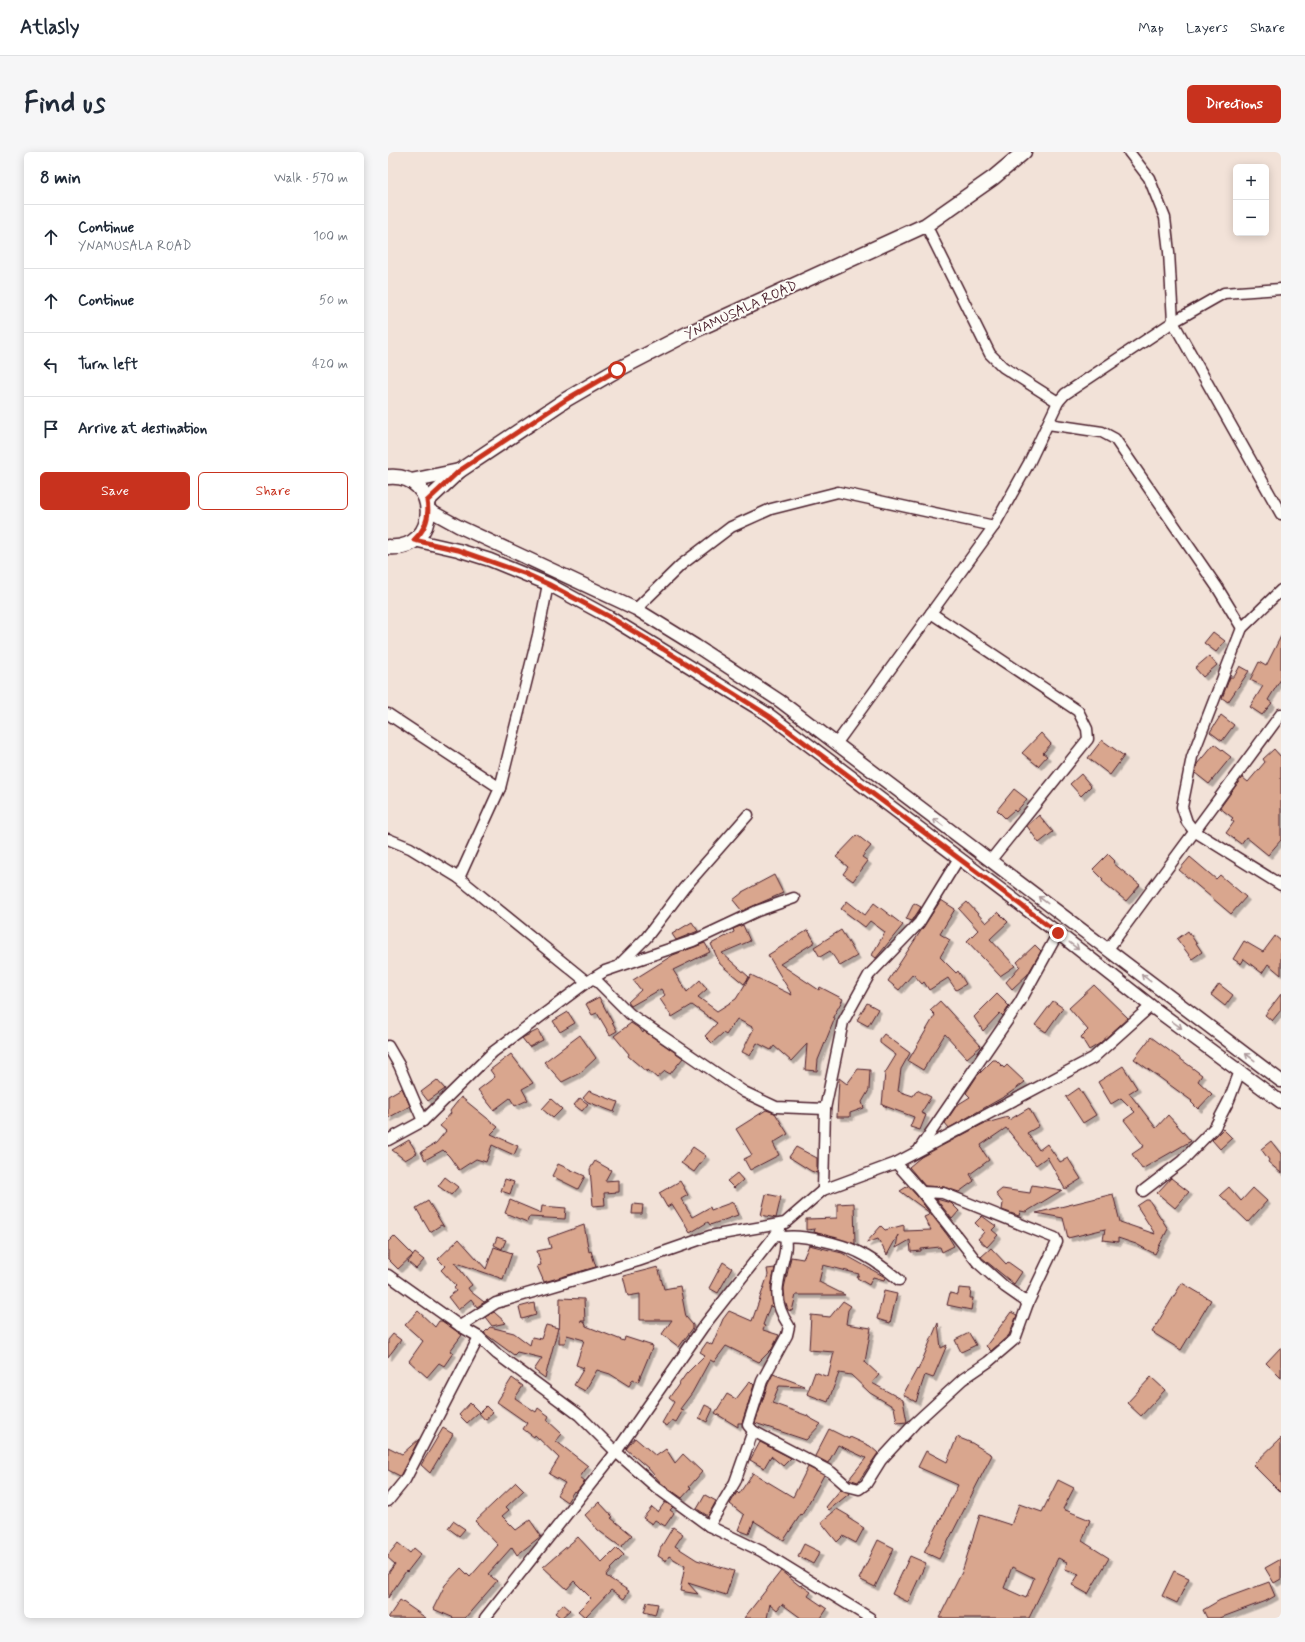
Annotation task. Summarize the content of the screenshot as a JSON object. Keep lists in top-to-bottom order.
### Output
{
  "streets": {
    "main road": ["YNAMUSALA ROAD"]
  },
  "page": {
    "header": "Atlasly",
    "nav": ["Map", "Layers", "Share"],
    "buttons": [
      "Directions",
      ["Save", "Share"]
    ],
    "title": "Find us",
    "heading": ["8 min", "Walk · 570 m"],
    "map_buttons": ["+", "−"],
    "list": [
      ["Continue", "YNAMUSALA ROAD", "100 m"],
      ["Continue", "50 m"],
      ["Turn left", "420 m"],
      "Arrive at destination"
    ]
  }
}
